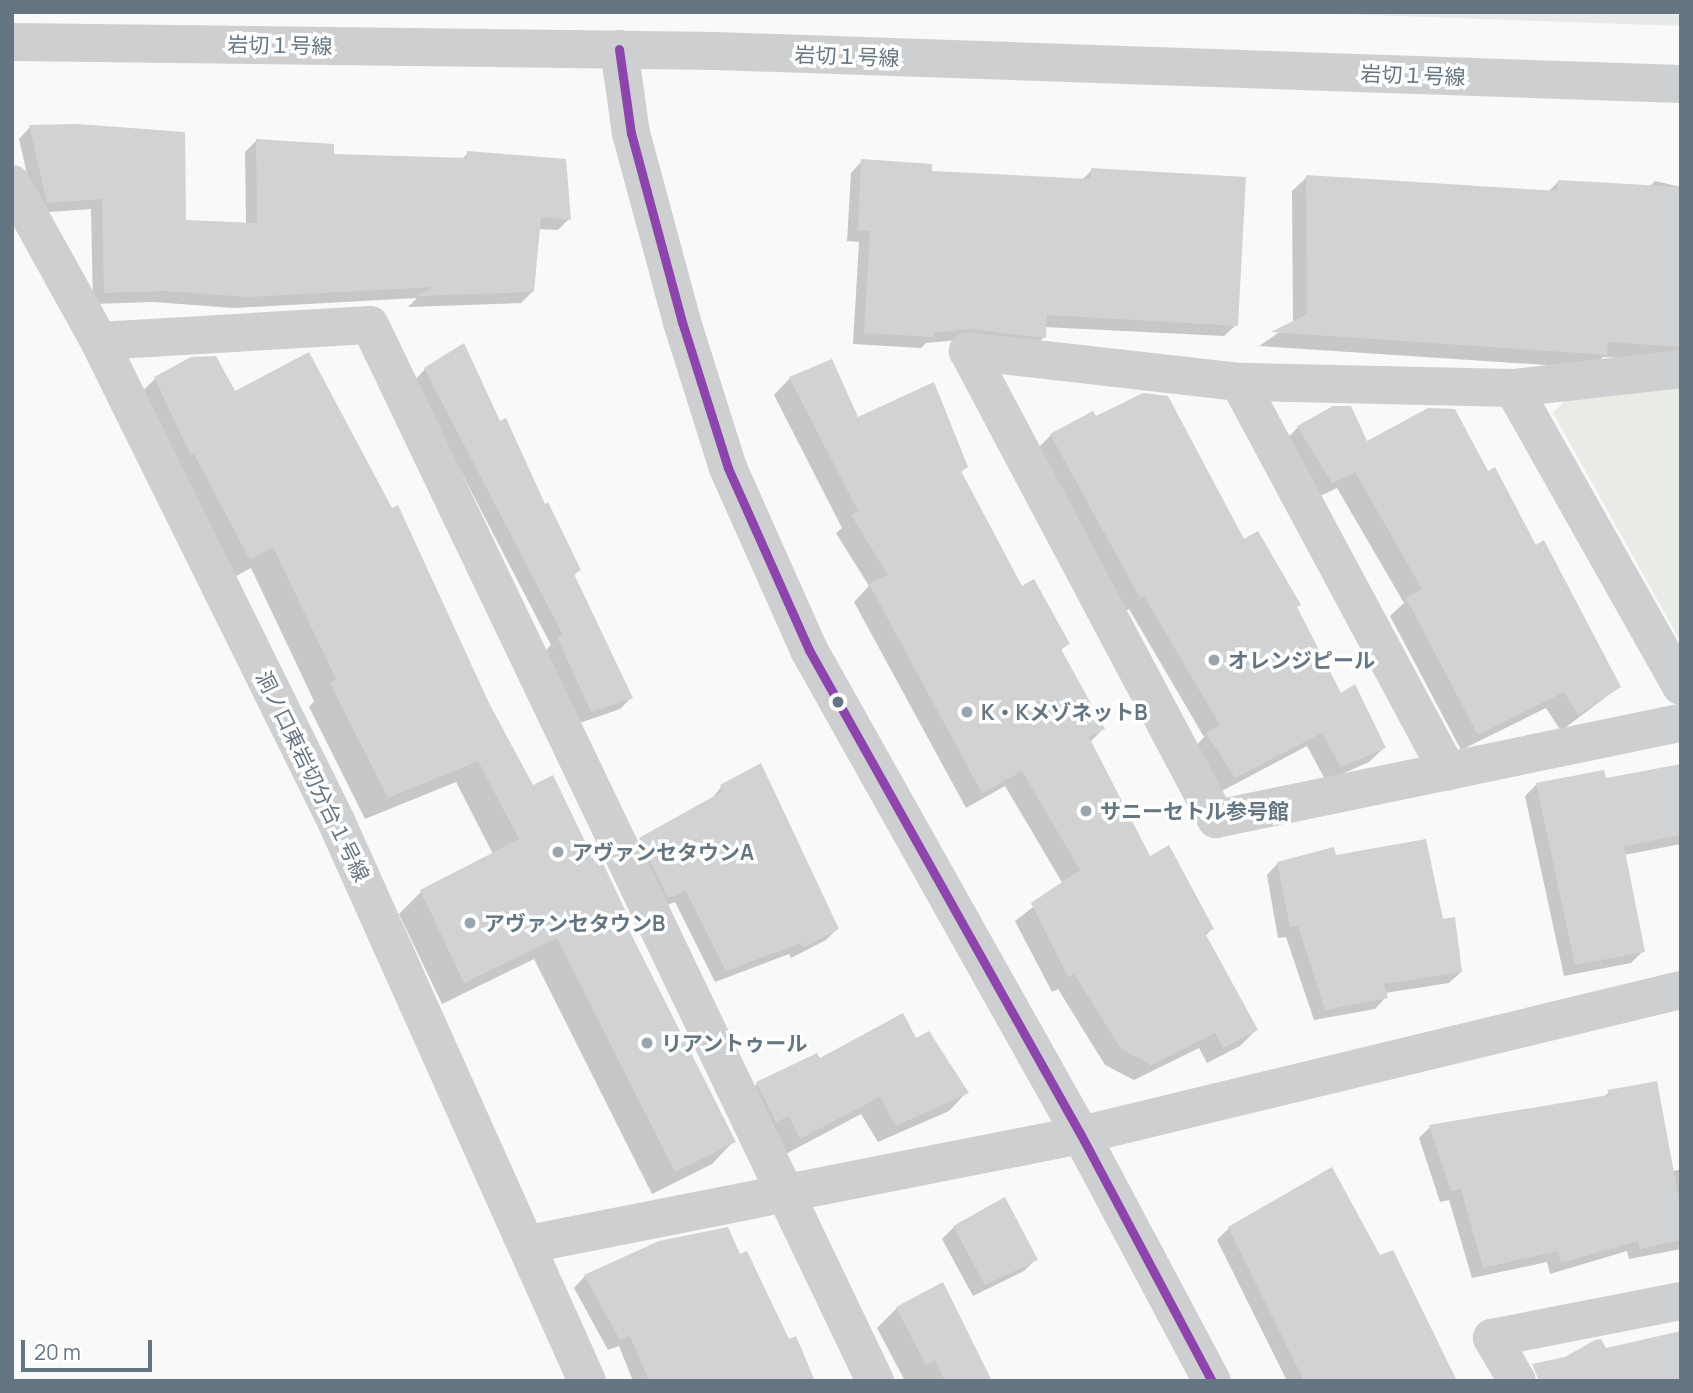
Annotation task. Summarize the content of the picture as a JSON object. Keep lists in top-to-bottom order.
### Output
{
  "streets": {
    "street": ["岩切１号線", "洞ノ口東岩切分台１号線"]
  },
  "places": [
    "オレンジピール",
    "K・KメゾネットB",
    "サニーセトル参号館",
    "アヴァンセタウンA",
    "アヴァンセタウンB",
    "リアントゥール"
  ],
  "scale_bar": "20 m"
}
